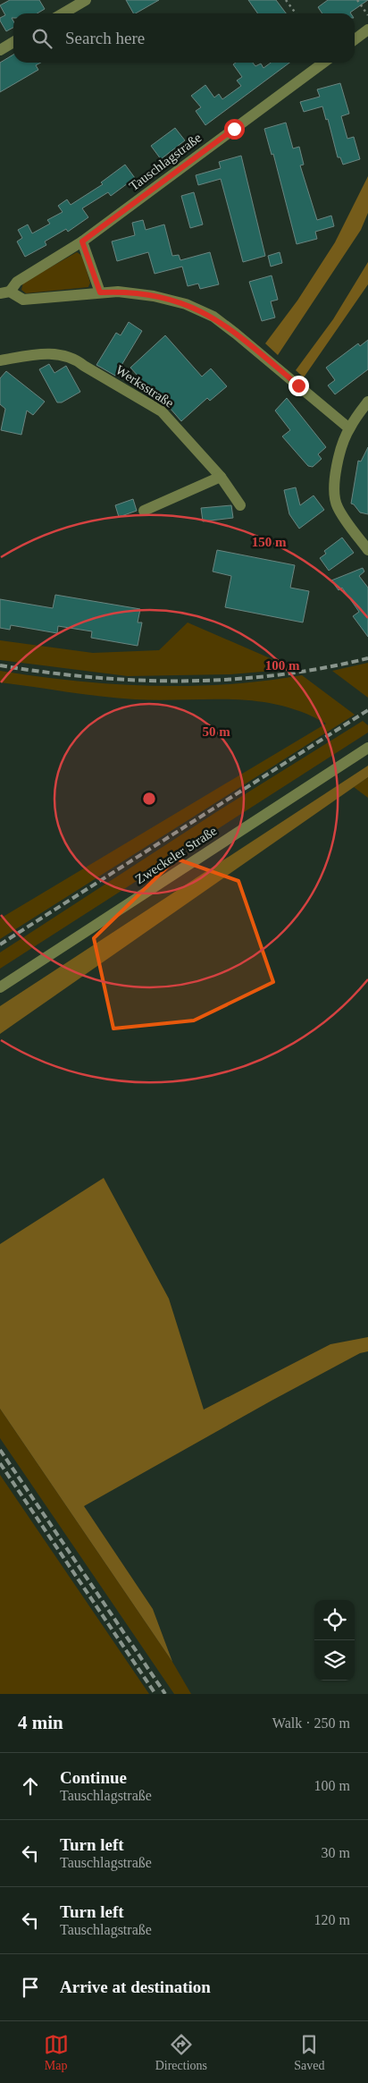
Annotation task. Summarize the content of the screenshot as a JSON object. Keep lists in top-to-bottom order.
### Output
{
  "streets": {
    "street": ["Tauschlagstraße", "Werksstraße", "Zweckeler Straße"]
  },
  "page": {
    "search": "Search here",
    "heading": ["4 min", "Walk · 250 m"],
    "list": [
      ["Continue", "Tauschlagstraße", "100 m"],
      ["Turn left", "Tauschlagstraße", "30 m"],
      ["Turn left", "Tauschlagstraße", "120 m"],
      "Arrive at destination"
    ],
    "nav": ["Map", "Directions", "Saved"]
  },
  "rings": ["150 m", "100 m", "50 m"]
}
